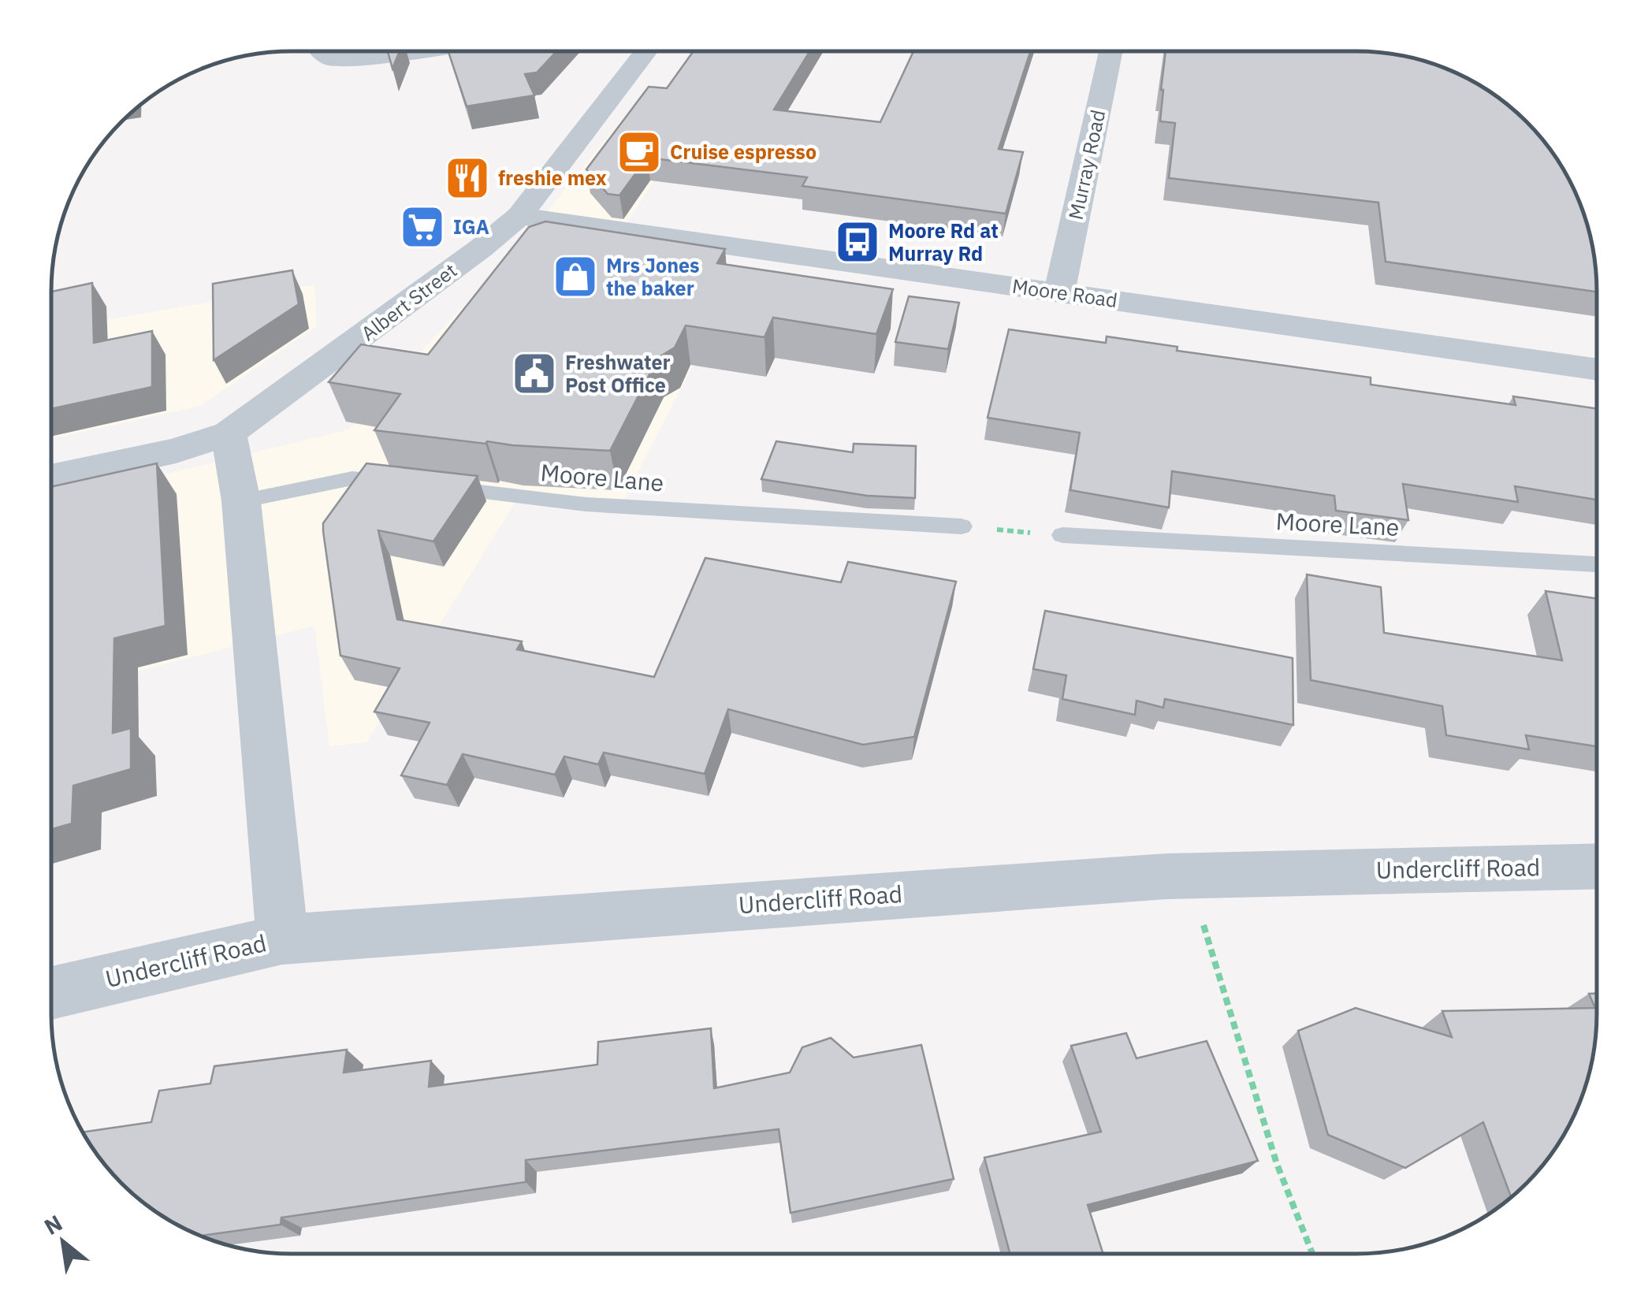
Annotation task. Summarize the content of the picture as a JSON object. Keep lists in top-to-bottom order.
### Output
{
  "streets": {
    "street": [
      "Murray Road",
      "Moore Road",
      "Albert Street",
      "Undercliff Road"
    ],
    "lane": ["Moore Lane"]
  },
  "crossings": [
    ["Murray Road", "Moore Road"],
    ["Moore Road", "Albert Street"]
  ],
  "places": {
    "cafe": ["Cruise espresso"],
    "restaurant": ["freshie mex"],
    "supermarket": ["IGA"],
    "bus stop": ["Moore Rd at Murray Rd"],
    "shop": ["Mrs Jones the baker"],
    "public building": ["Freshwater Post Office"]
  },
  "north": "top left"
}
